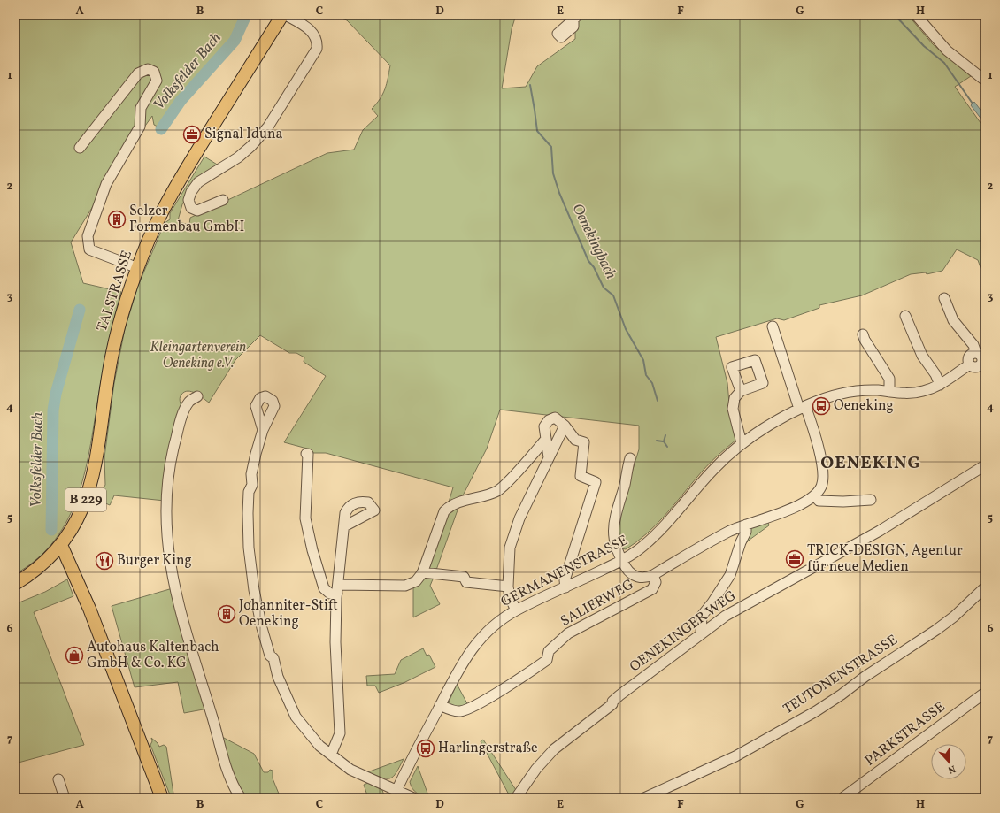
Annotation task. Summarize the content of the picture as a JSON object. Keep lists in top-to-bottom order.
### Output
{
  "streets": {
    "main road": ["TALSTRASSE", "B 229"],
    "street": [
      "GERMANENSTRASSE",
      "SALIERWEG",
      "OENEKINGER WEG",
      "TEUTONENSTRASSE",
      "PARKSTRASSE"
    ]
  },
  "crossings": [
    ["GERMANENSTRASSE", "SALIERWEG"]
  ],
  "districts": ["OENEKING"],
  "water": ["Volksfelder Bach", "Oenekingbach"],
  "parks": ["Kleingartenverein Oeneking e.V."],
  "places": {
    "office": ["Signal Iduna", "TRICK-DESIGN, Agentur für neue Medien"],
    "building": ["Selzer Formenbau GmbH", "Johanniter-Stift Oeneking"],
    "bus stop": ["Oeneking", "Harlingerstraße"],
    "restaurant": ["Burger King"],
    "shop": ["Autohaus Kaltenbach GmbH & Co. KG"]
  },
  "north": "bottom",
  "grid": {
    "columns": [
      "A",
      "B",
      "C",
      "D",
      "E",
      "F",
      "G",
      "H"
    ],
    "rows": [
      "1",
      "2",
      "3",
      "4",
      "5",
      "6",
      "7"
    ]
  }
}
